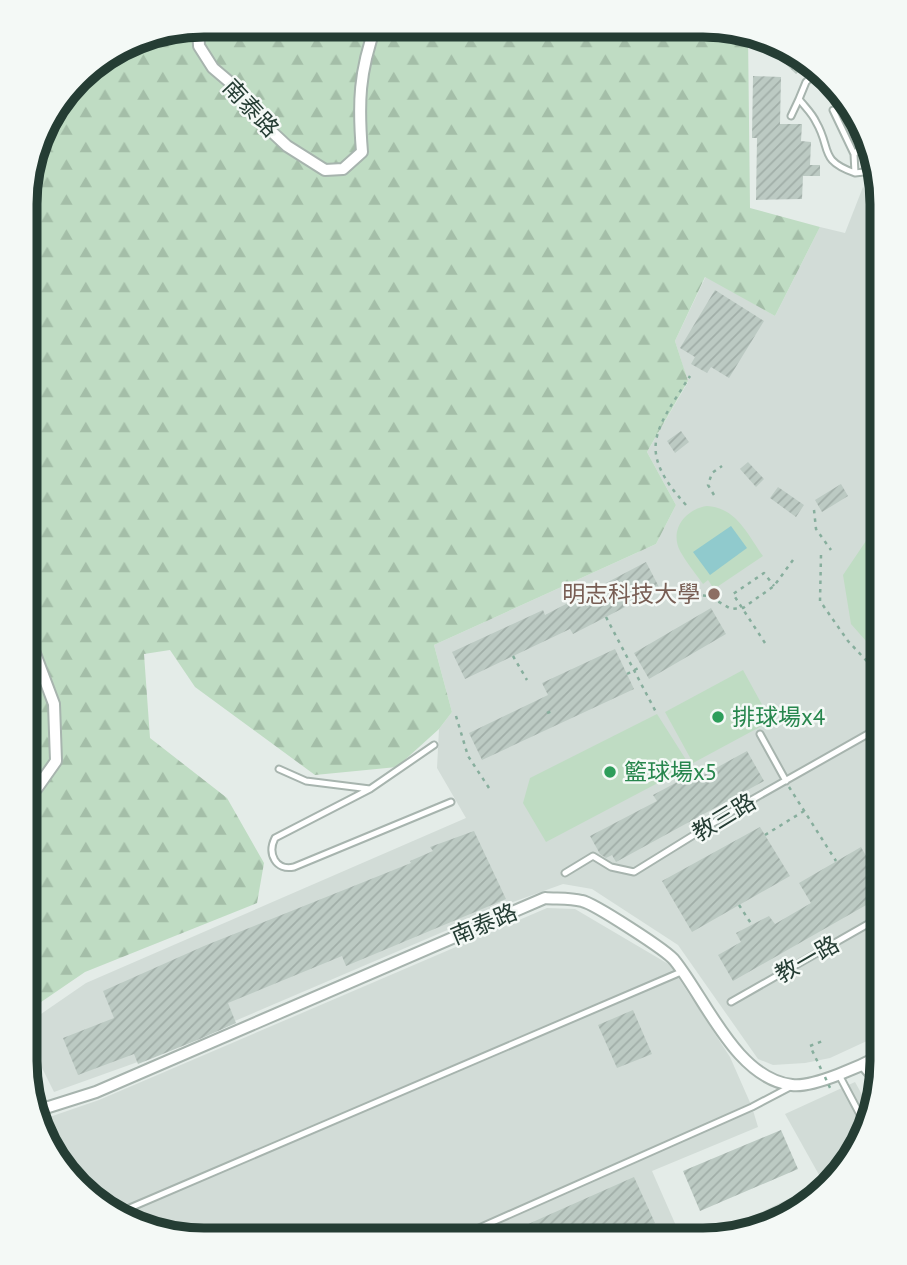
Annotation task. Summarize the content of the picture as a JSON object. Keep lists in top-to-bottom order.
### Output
{
  "streets": {
    "street": ["南泰路"],
    "lane": ["教三路", "教一路"]
  },
  "places": ["明志科技大學", "排球場x4", "籃球場x5"]
}
